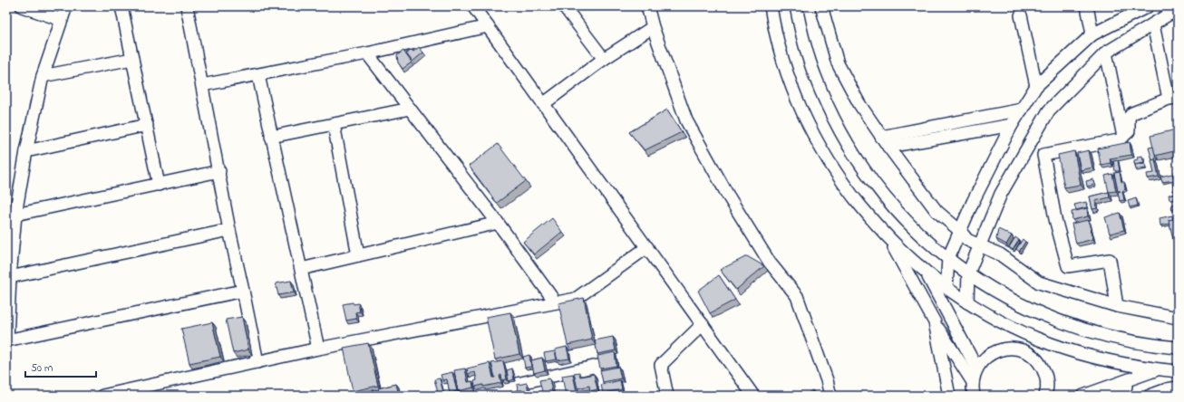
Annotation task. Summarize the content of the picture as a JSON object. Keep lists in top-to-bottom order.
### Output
{
  "scale_bar": "50 m"
}
